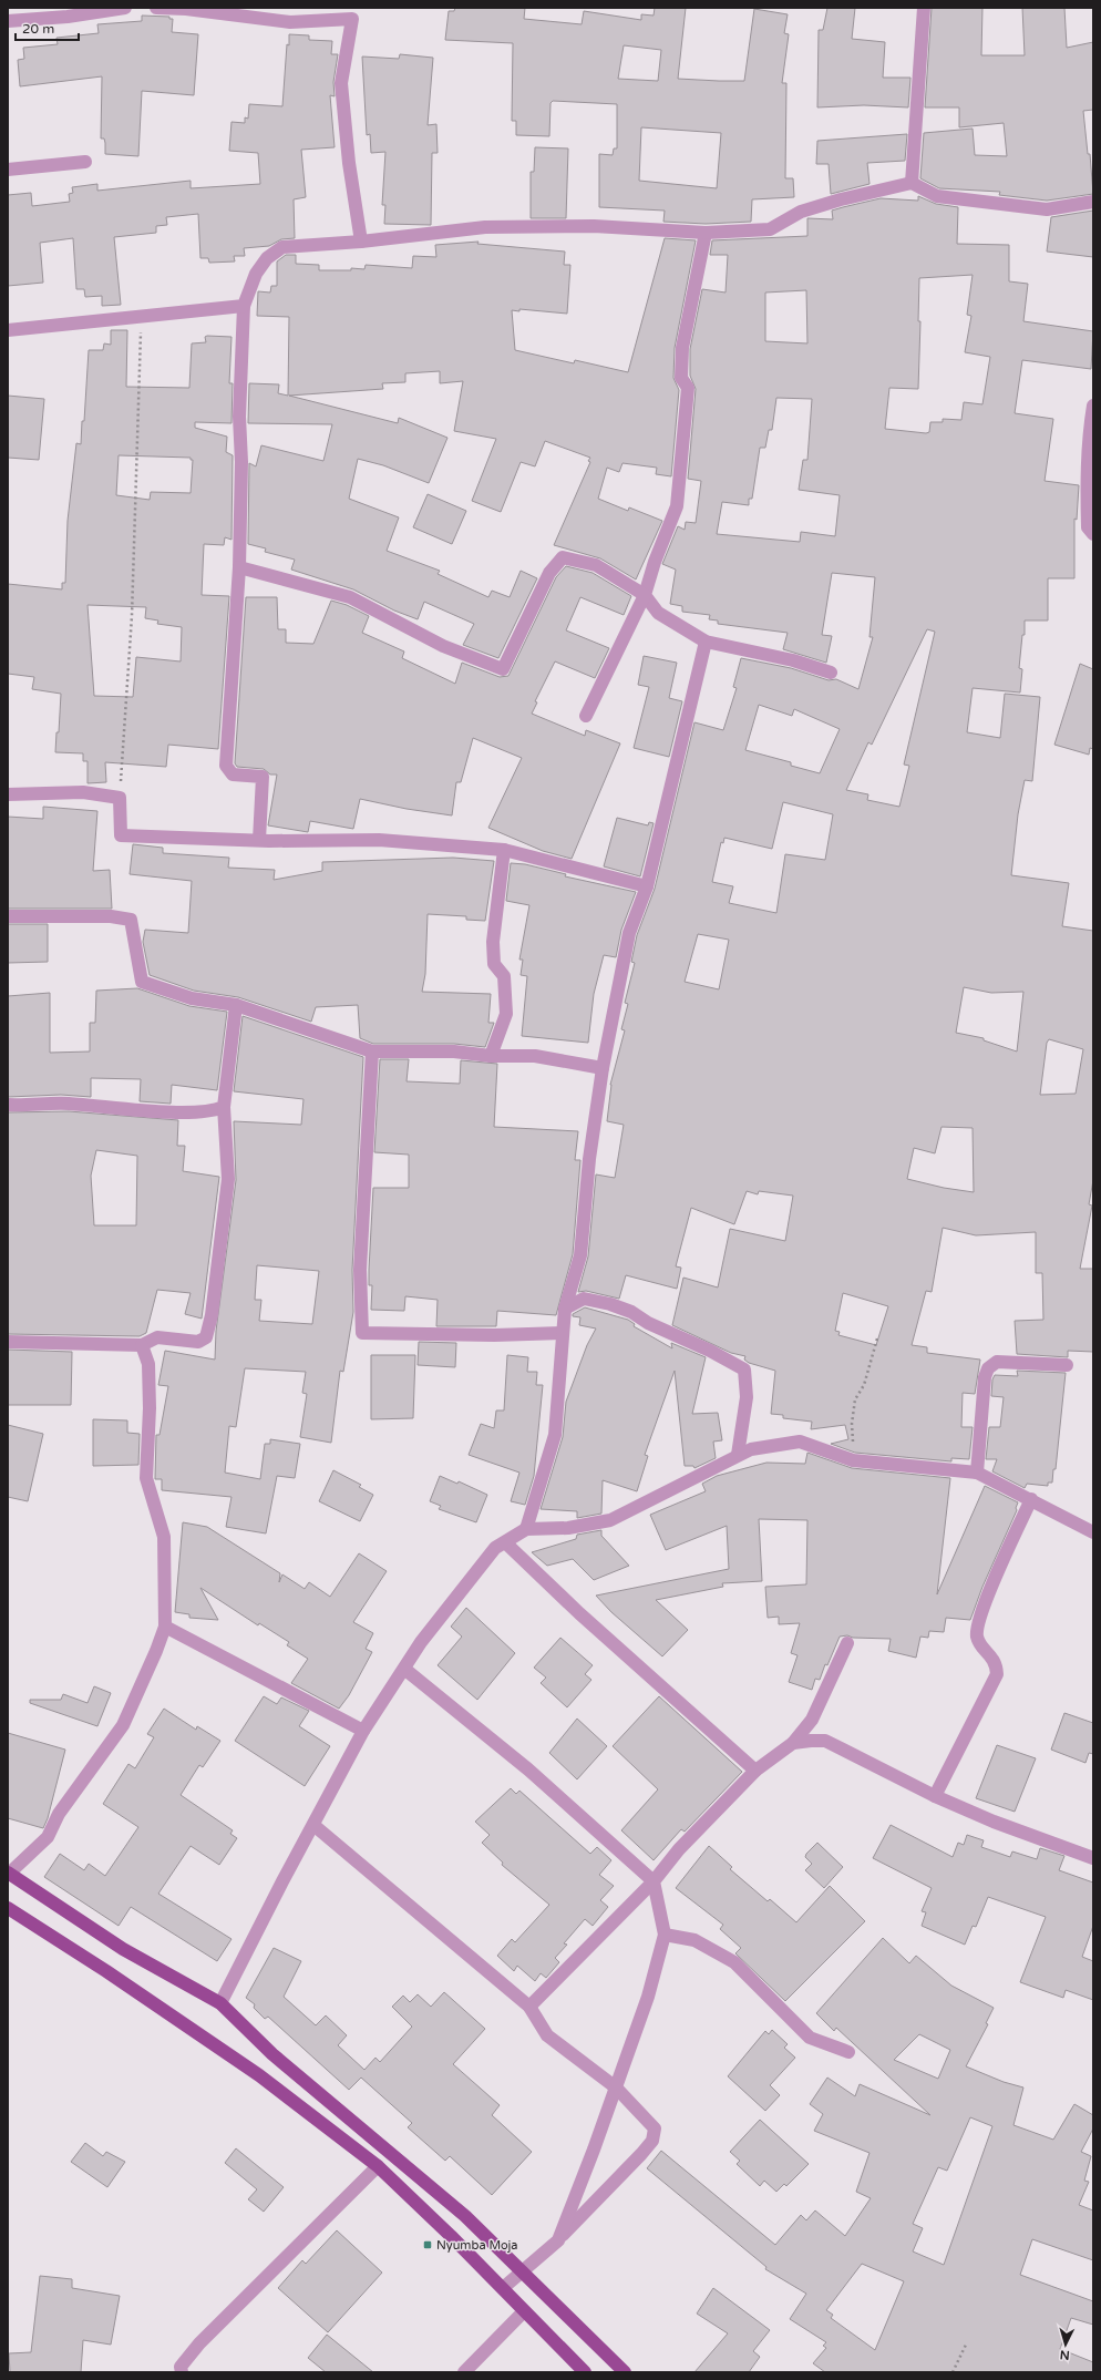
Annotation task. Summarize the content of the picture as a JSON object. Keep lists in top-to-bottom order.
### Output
{
  "places": {
    "transit": ["Nyumba Moja"]
  },
  "scale_bar": "20 m",
  "north": "bottom"
}
